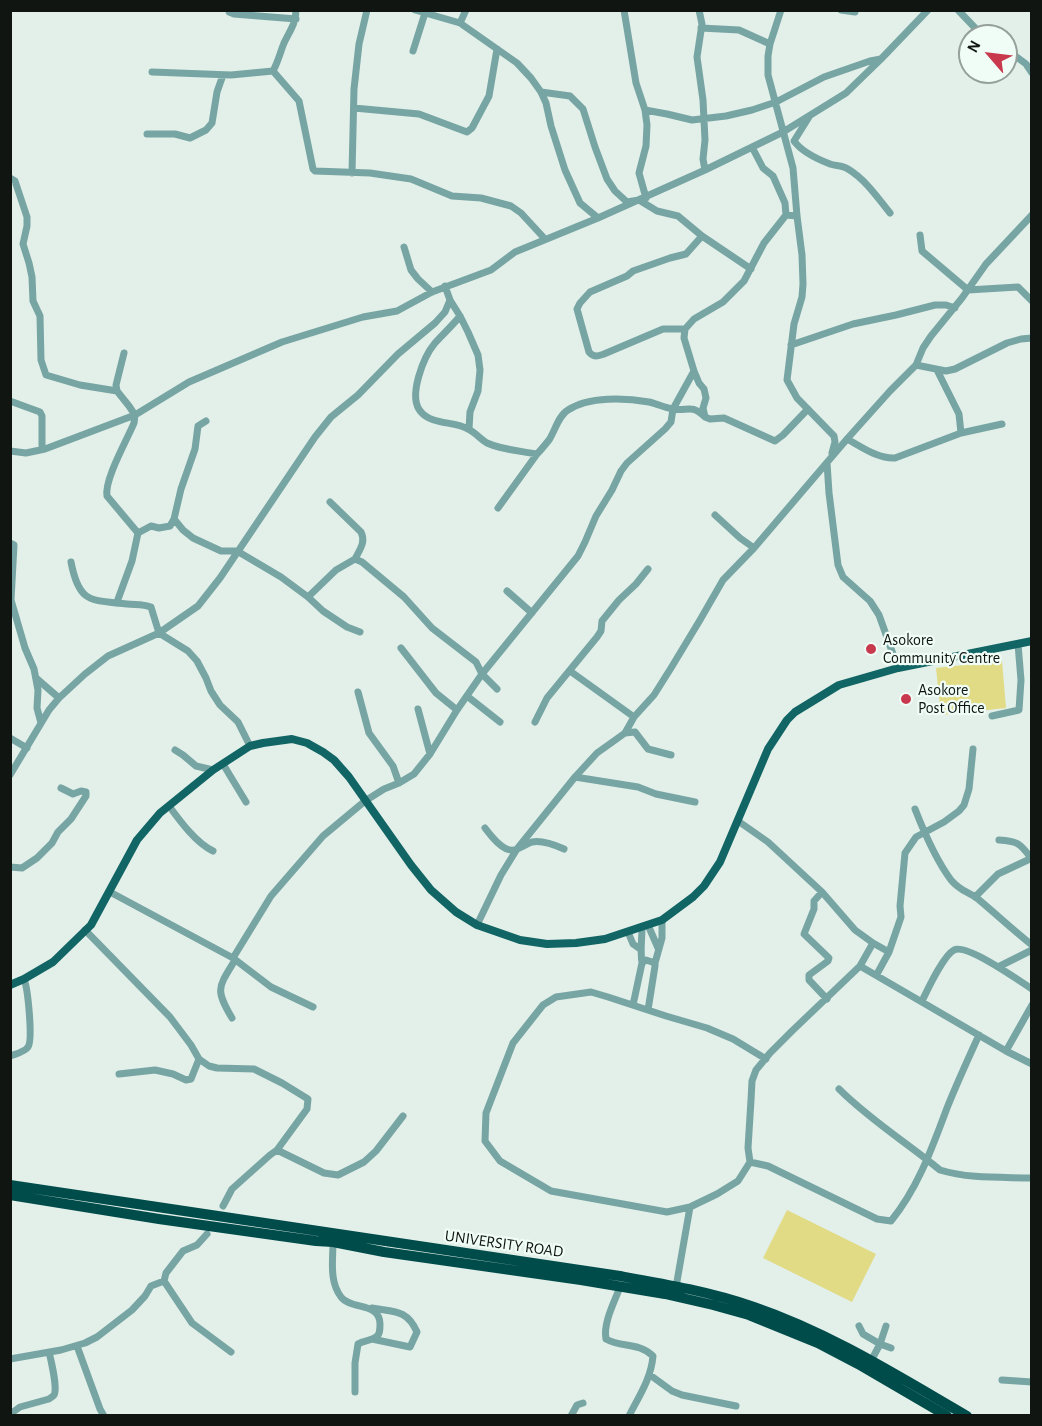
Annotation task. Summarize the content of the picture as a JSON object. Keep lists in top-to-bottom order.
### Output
{
  "streets": {
    "highway": ["UNIVERSITY ROAD"]
  },
  "places": ["Asokore Community Centre", "Asokore Post Office"],
  "north": "top left"
}
